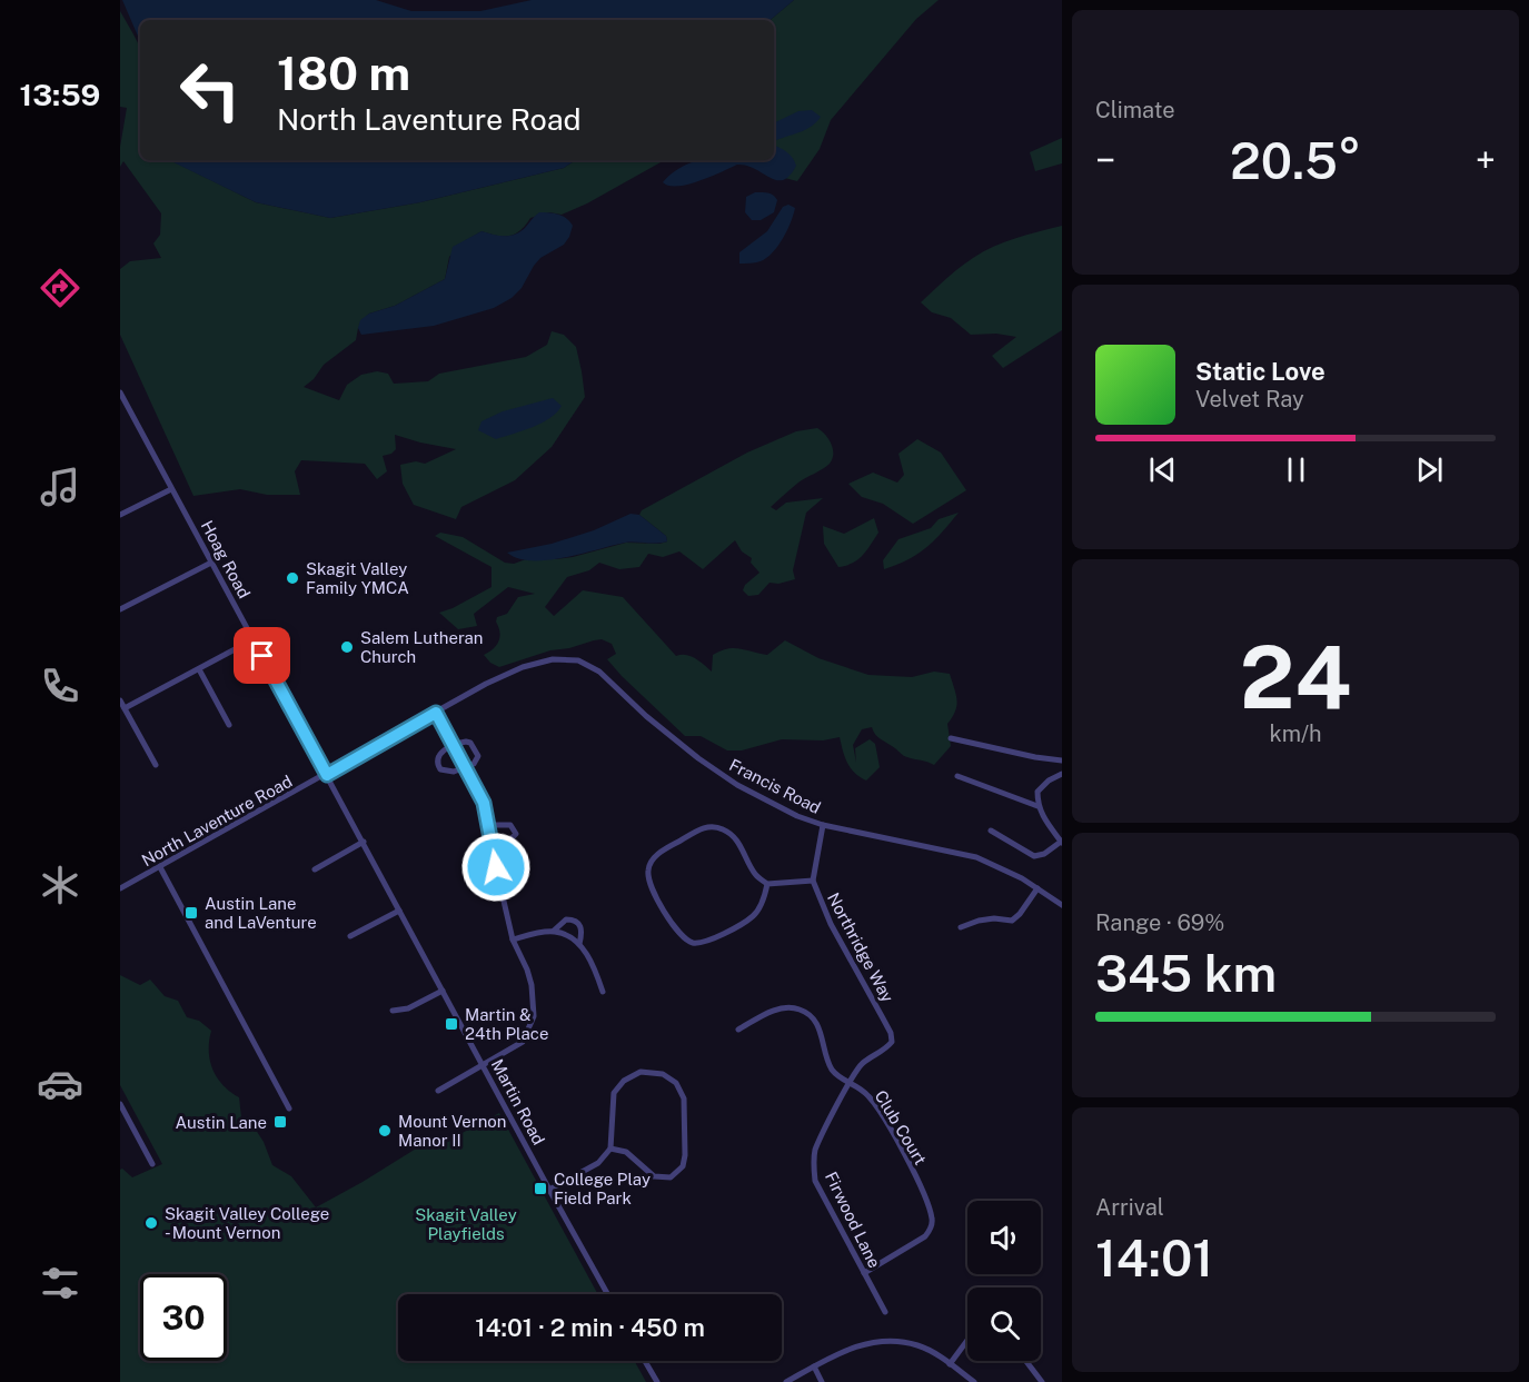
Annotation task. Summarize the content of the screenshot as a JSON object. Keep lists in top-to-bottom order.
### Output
{
  "streets": {
    "street": [
      "Hoag Road",
      "Francis Road",
      "North Laventure Road",
      "Northridge Way",
      "Martin Road",
      "Club Court",
      "Firwood Lane"
    ]
  },
  "crossings": [
    ["Hoag Road", "North Laventure Road"],
    ["Hoag Road", "Martin Road"],
    ["Francis Road", "North Laventure Road"],
    ["Francis Road", "Northridge Way"],
    ["North Laventure Road", "Martin Road"],
    ["Northridge Way", "Firwood Lane"],
    ["Club Court", "Firwood Lane"]
  ],
  "parks": ["Skagit Valley Playfields"],
  "places": {
    "other": [
      "Skagit Valley Family YMCA",
      "Salem Lutheran Church",
      "Mount Vernon Manor II",
      "Skagit Valley College - Mount Vernon"
    ],
    "transit": [
      "Austin Lane and LaVenture",
      "Martin & 24th Place",
      "Austin Lane",
      "College Play Field Park"
    ]
  },
  "page": {
    "tabs": "13:59",
    "tile": [
      "Climate",
      ["24", "km/h"],
      ["Range · 69%", "345 km"],
      ["Arrival", "14:01"]
    ],
    "turn": ["180 m", "North Laventure Road"],
    "heat": ["−", "20.5°", "+"],
    "song": ["Static Love", "Velvet Ray"],
    "limit": "30",
    "trip": "14:01 · 2 min · 450 m"
  }
}
